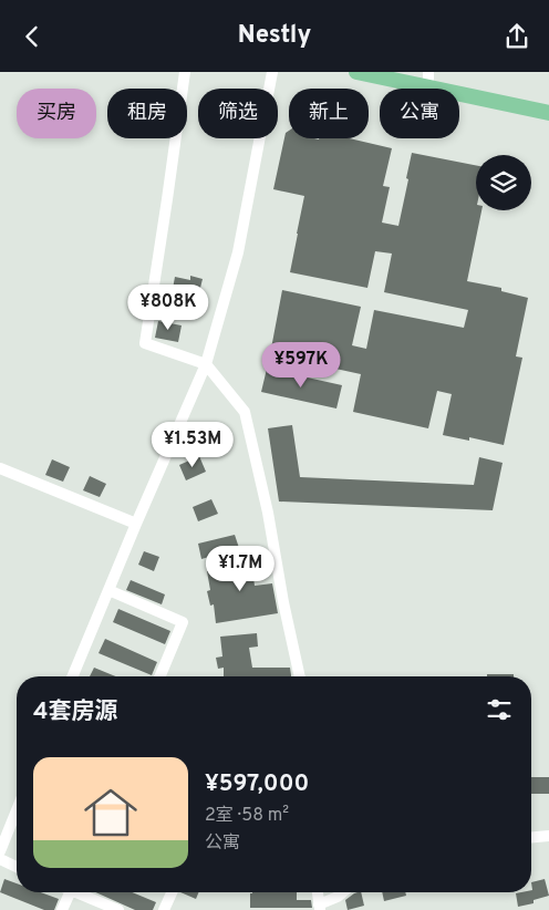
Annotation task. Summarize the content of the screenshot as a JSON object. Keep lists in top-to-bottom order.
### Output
{
  "page": {
    "header": "Nestly",
    "chip": [
      "买房",
      "租房",
      "筛选",
      "新上",
      "公寓"
    ],
    "price": [
      "¥808K",
      "¥597K",
      "¥1.53M",
      "¥1.7M"
    ],
    "heading": "4套房源",
    "list": [
      {
        "name": "¥597,000",
        "note": "2室 · 58 m² · 公寓"
      }
    ]
  }
}
